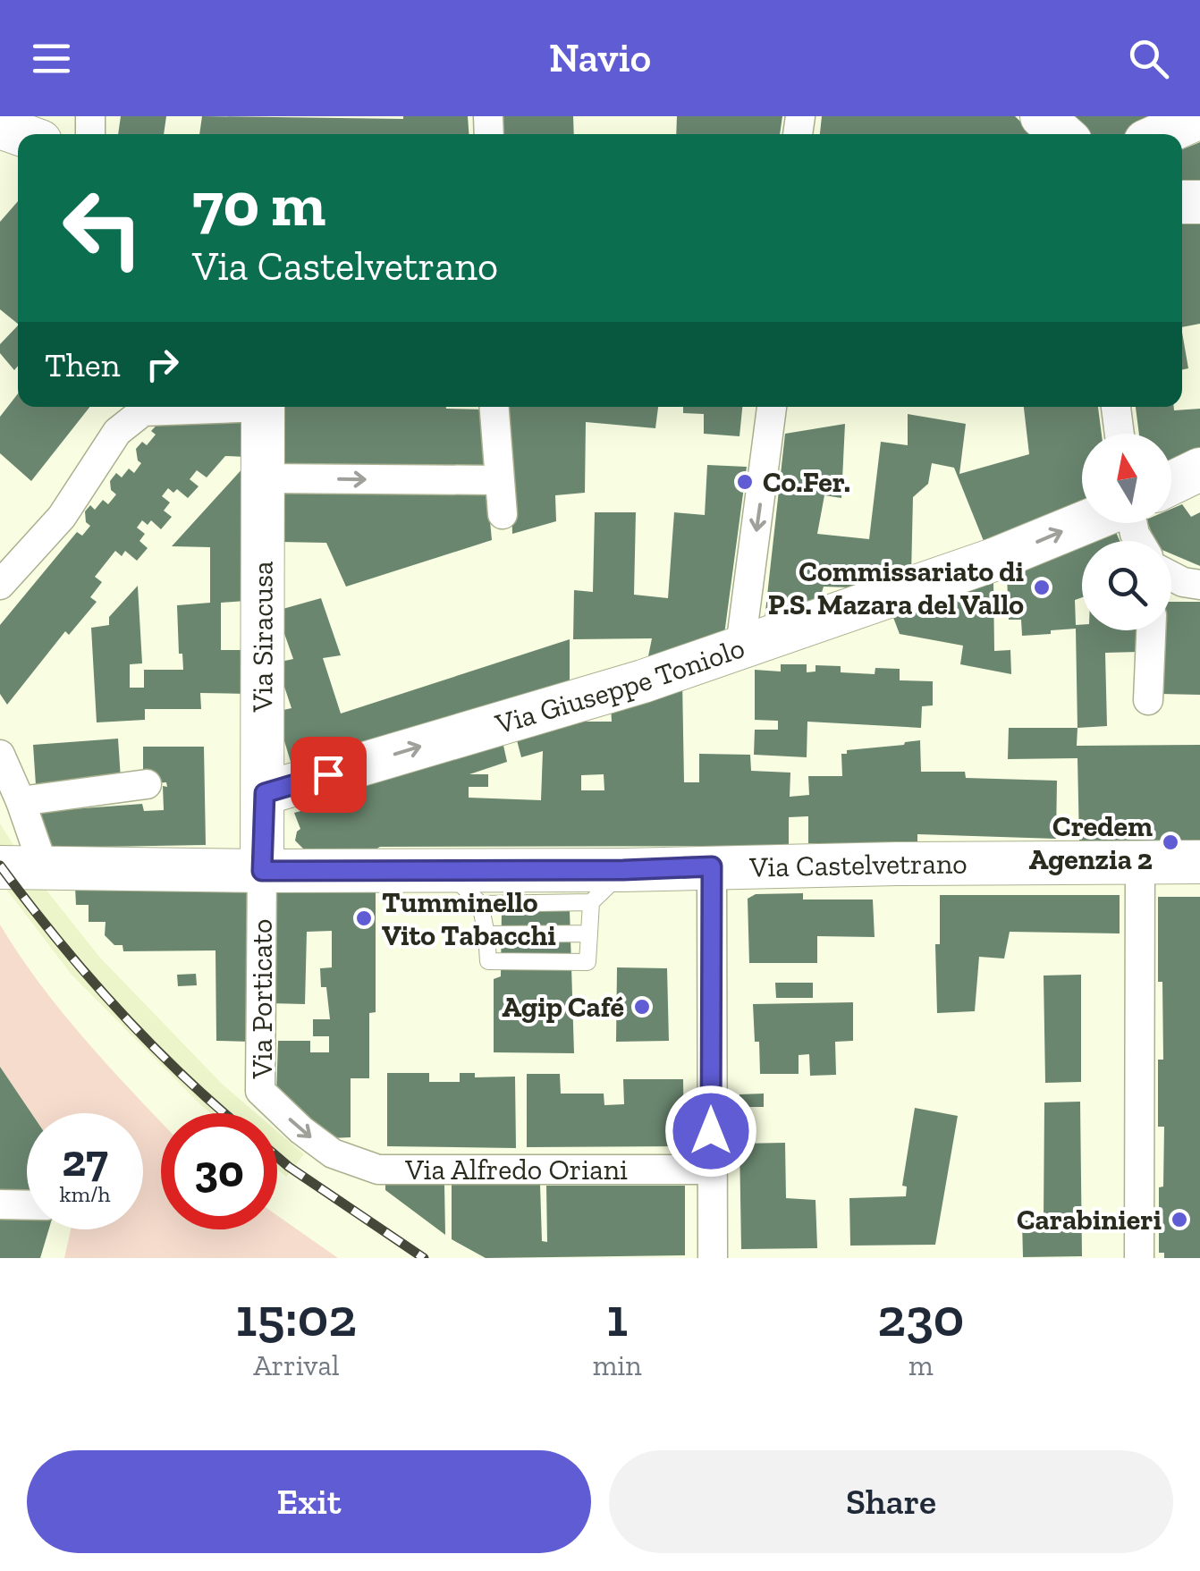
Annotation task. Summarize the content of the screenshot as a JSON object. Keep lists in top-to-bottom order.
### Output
{
  "streets": {
    "street": [
      "Via Siracusa",
      "Via Giuseppe Toniolo",
      "Via Castelvetrano",
      "Via Porticato",
      "Via Alfredo Oriani"
    ]
  },
  "crossings": [
    ["Via Siracusa", "Via Giuseppe Toniolo"],
    ["Via Siracusa", "Via Castelvetrano"],
    ["Via Siracusa", "Via Porticato"],
    ["Via Castelvetrano", "Via Porticato"],
    ["Via Porticato", "Via Alfredo Oriani"]
  ],
  "one_way": ["Via Giuseppe Toniolo", "Via Porticato"],
  "places": [
    "Co.Fer.",
    "Commissariato di P.S. Mazara del Vallo",
    "Credem Agenzia 2",
    "Tumminello Vito Tabacchi",
    "Agip Café",
    "Carabinieri"
  ],
  "north": "top",
  "page": {
    "header": "Navio",
    "turn": ["70 m", "Via Castelvetrano"],
    "then": "Then",
    "speed": "27 km/h",
    "limit": "30",
    "eta": [
      "15:02",
      "Arrival",
      "1",
      "min",
      "230",
      "m"
    ],
    "buttons": ["Exit", "Share"]
  }
}
